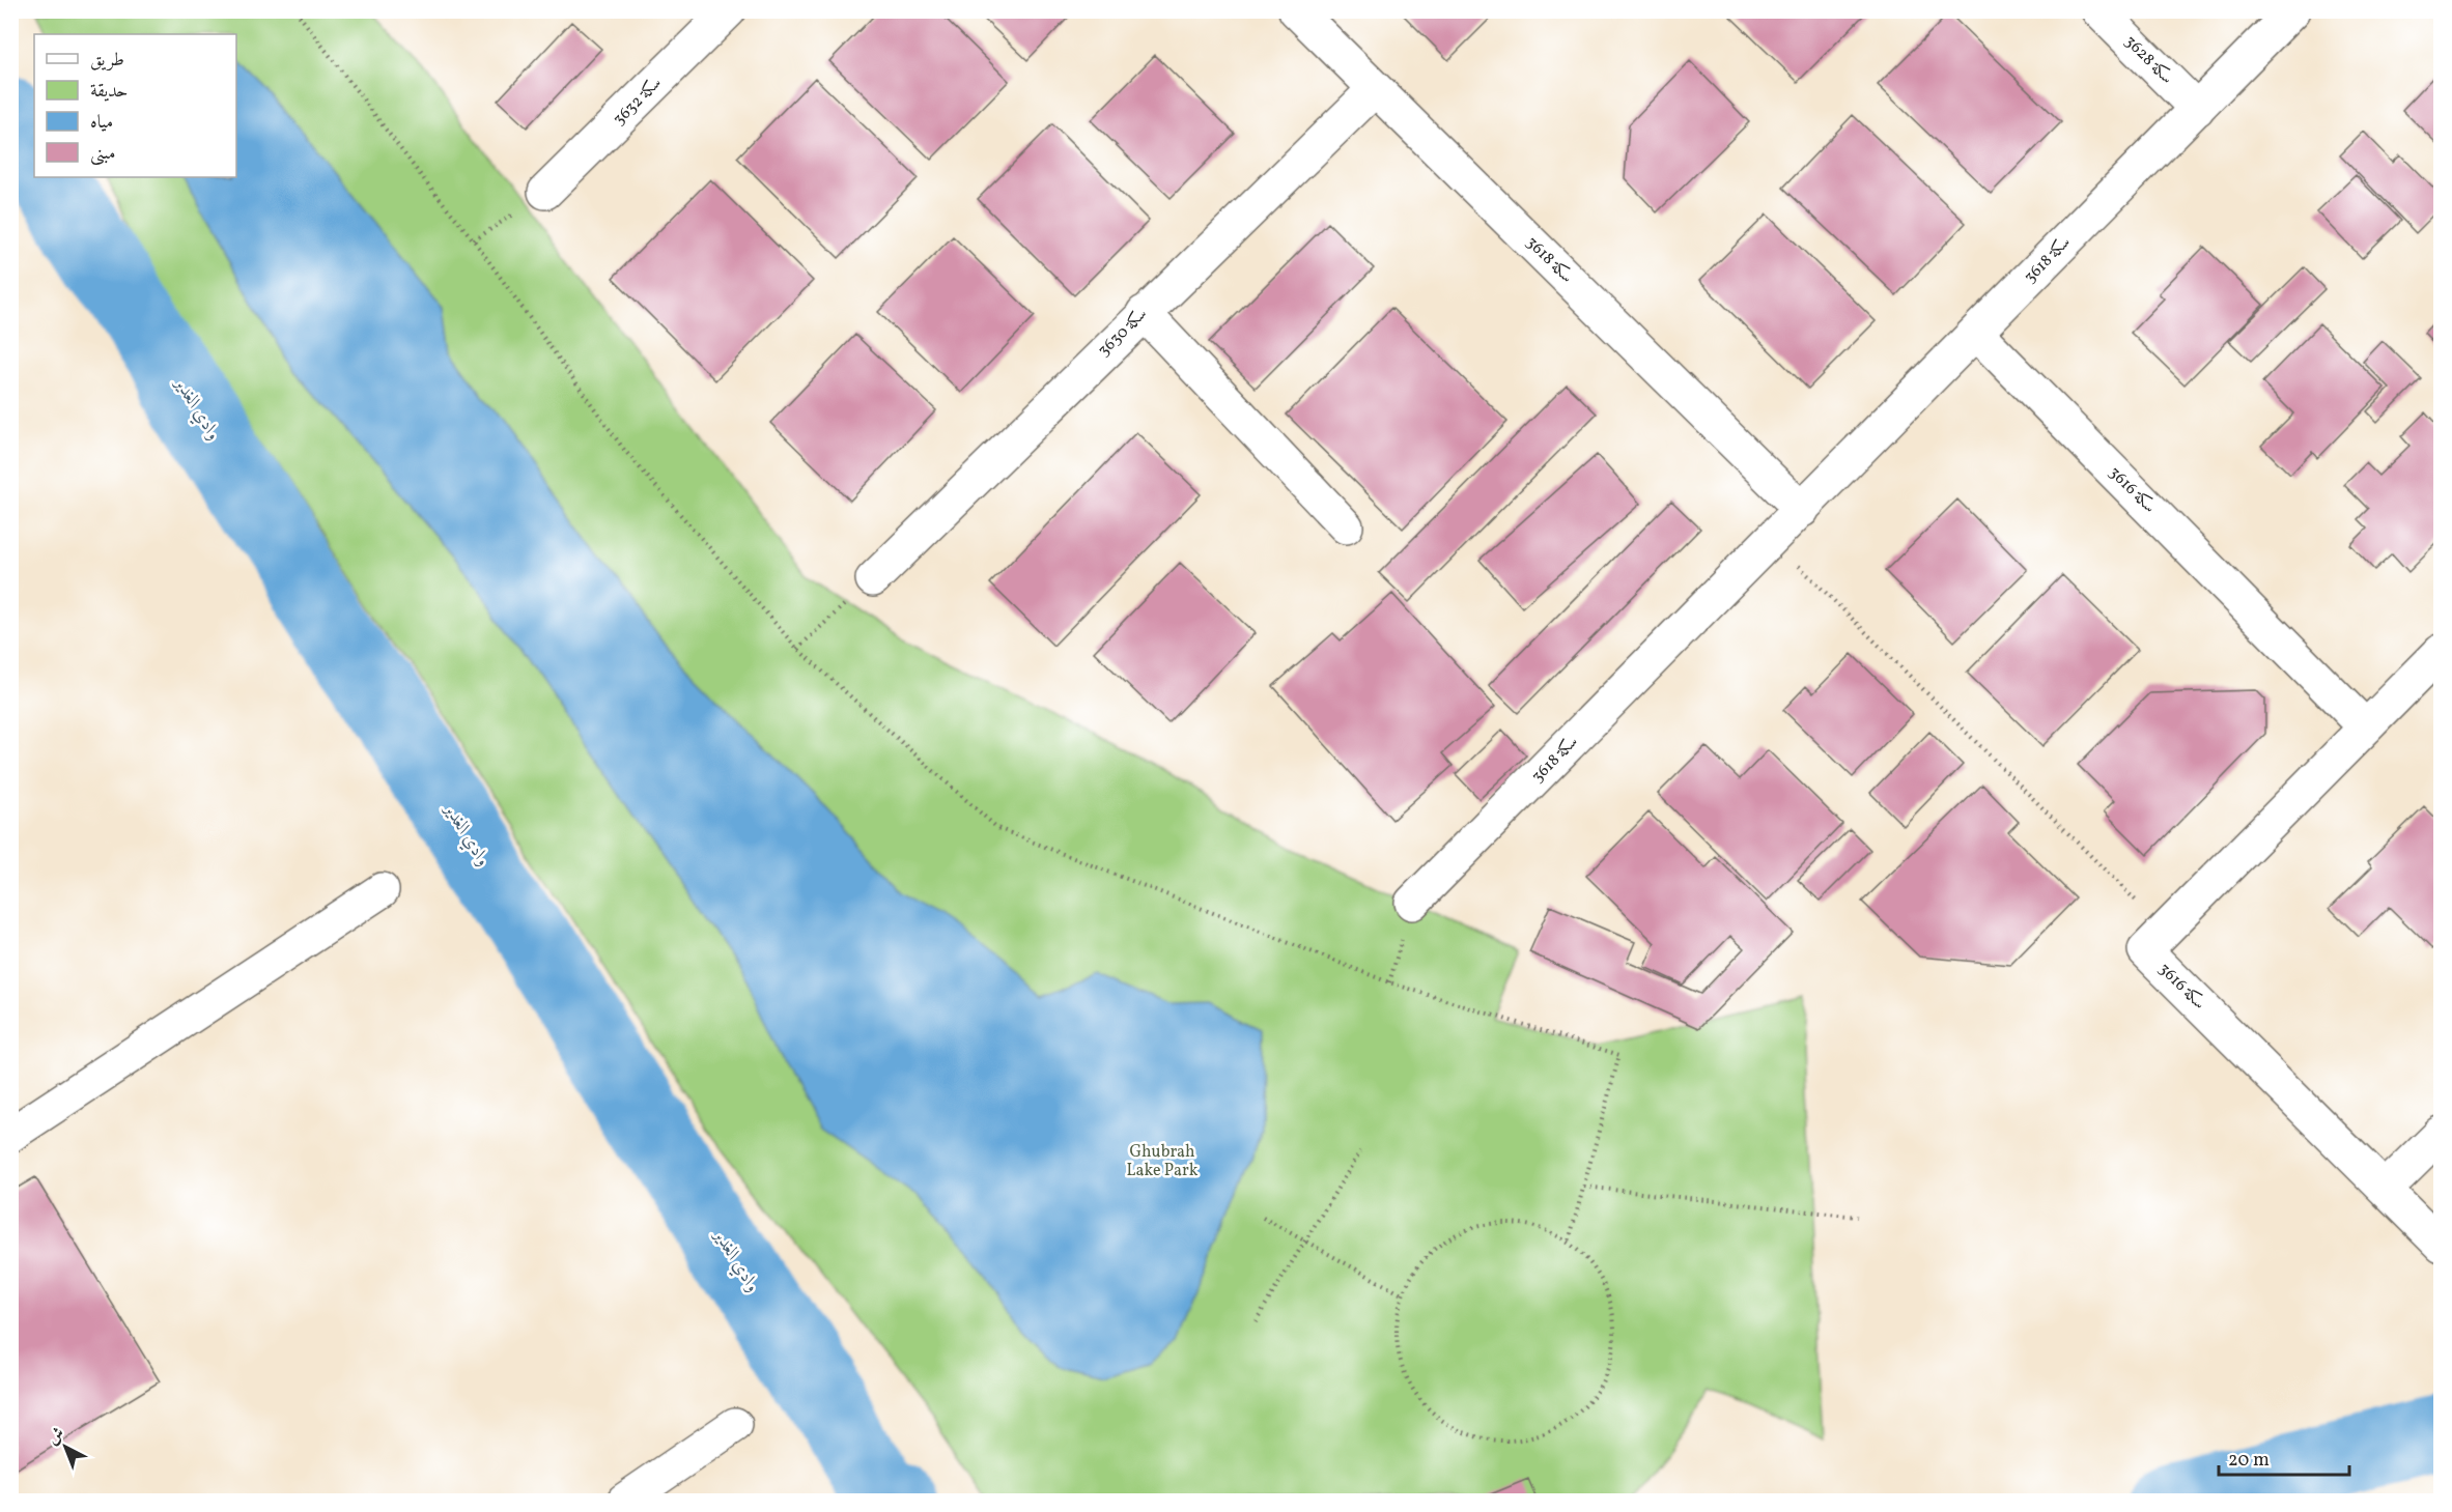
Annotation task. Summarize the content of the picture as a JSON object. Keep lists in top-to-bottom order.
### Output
{
  "streets": {
    "street": [
      "سكة 3628",
      "سكة 3632",
      "سكة 3618",
      "سكة 3630",
      "سكة 3616"
    ]
  },
  "crossings": [
    ["سكة 3628", "سكة 3618"],
    ["سكة 3618", "سكة 3630"],
    ["سكة 3618", "سكة 3616"]
  ],
  "water": ["وادي الغدير"],
  "parks": ["Ghubrah Lake Park"],
  "legend": [
    "طريق",
    "حديقة",
    "مياه",
    "مبنى"
  ],
  "scale_bar": "20 m",
  "north": "top left"
}
